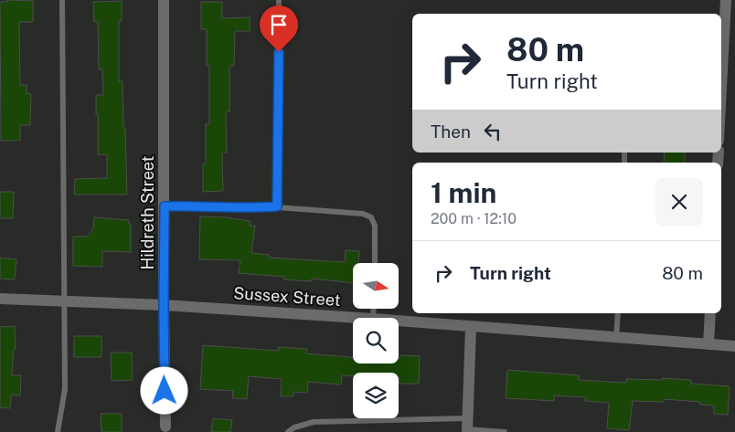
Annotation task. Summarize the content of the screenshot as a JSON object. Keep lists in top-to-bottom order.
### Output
{
  "streets": {
    "street": ["Hildreth Street", "Sussex Street"]
  },
  "crossings": [
    ["Hildreth Street", "Sussex Street"]
  ],
  "north": "right",
  "page": {
    "turn": ["80 m", "Turn right"],
    "then": "Then",
    "heading": ["1 min", "200 m · 12:10"],
    "list": [
      {
        "name": "Turn right",
        "value": "80 m"
      }
    ]
  }
}
